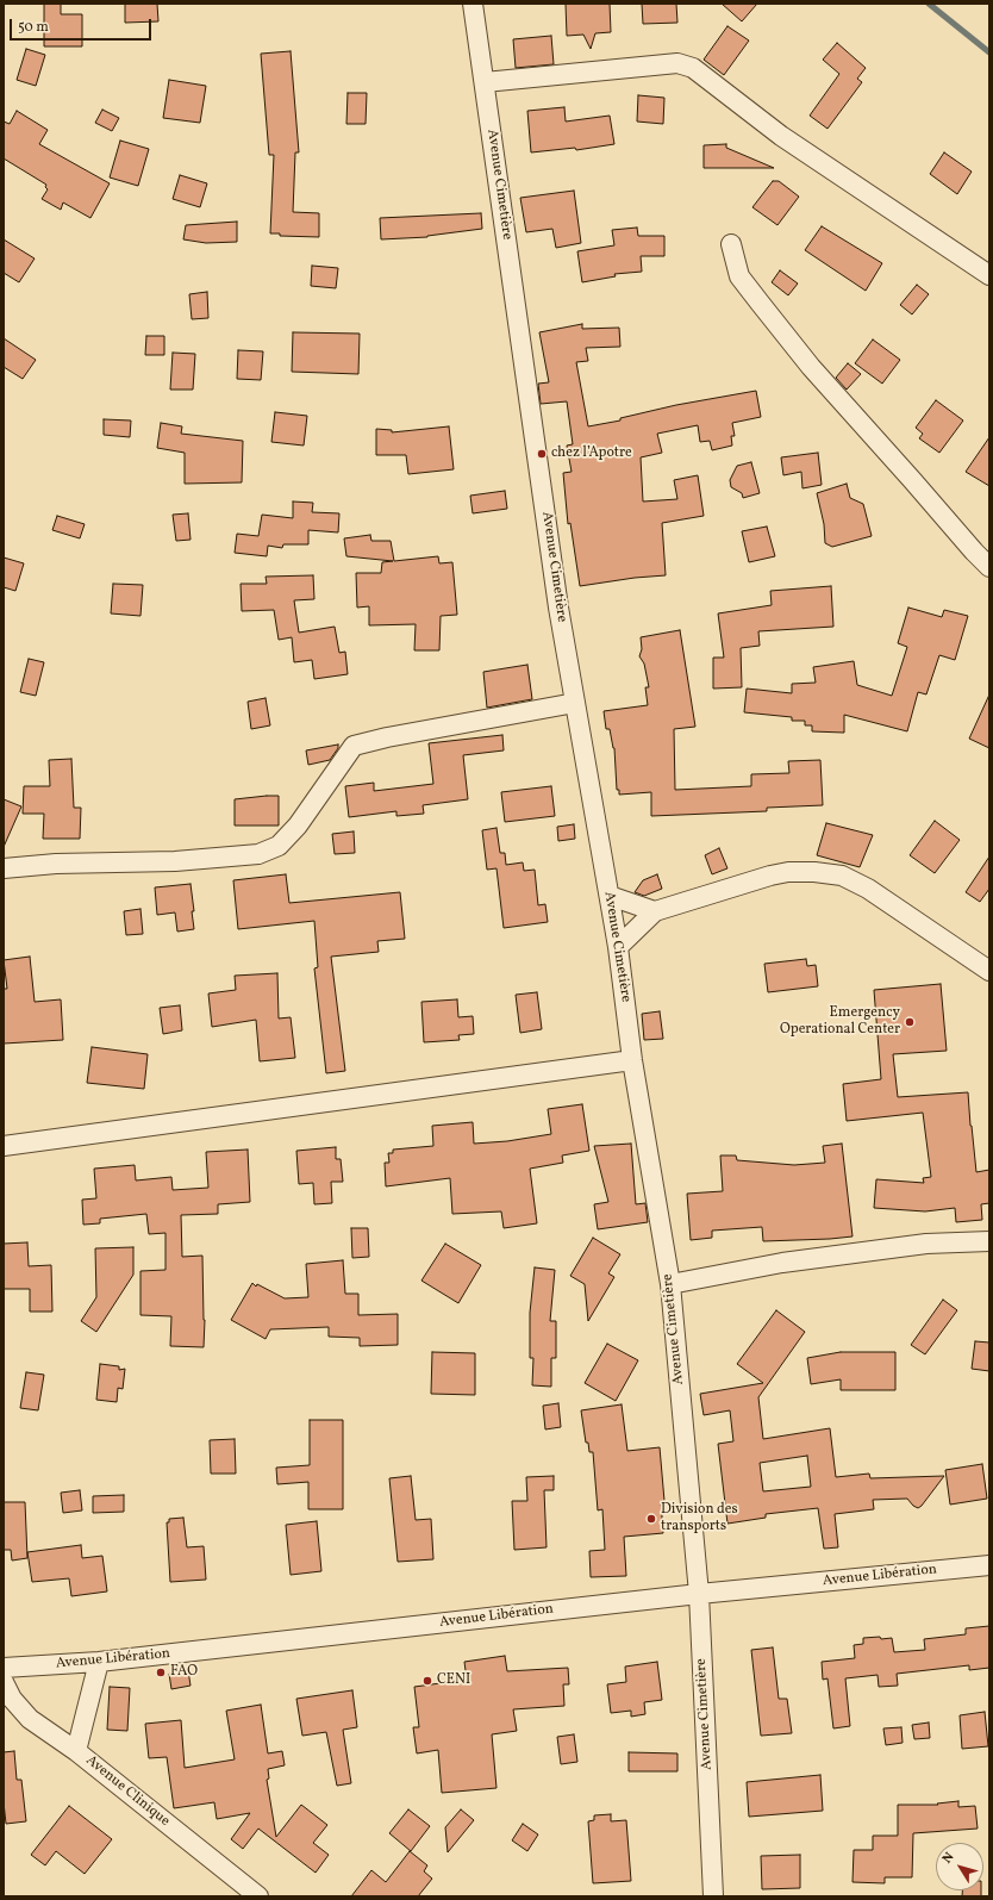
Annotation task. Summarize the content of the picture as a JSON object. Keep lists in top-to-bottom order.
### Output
{
  "streets": {
    "street": ["Avenue Cimetière", "Avenue Libération", "Avenue Clinique"]
  },
  "crossings": [
    ["Avenue Cimetière", "Avenue Libération"]
  ],
  "places": [
    "chez l’Apotre",
    "Emergency Operational Center",
    "Division des transports",
    "FAO",
    "CENI"
  ],
  "scale_bar": "50 m",
  "north": "top left"
}
